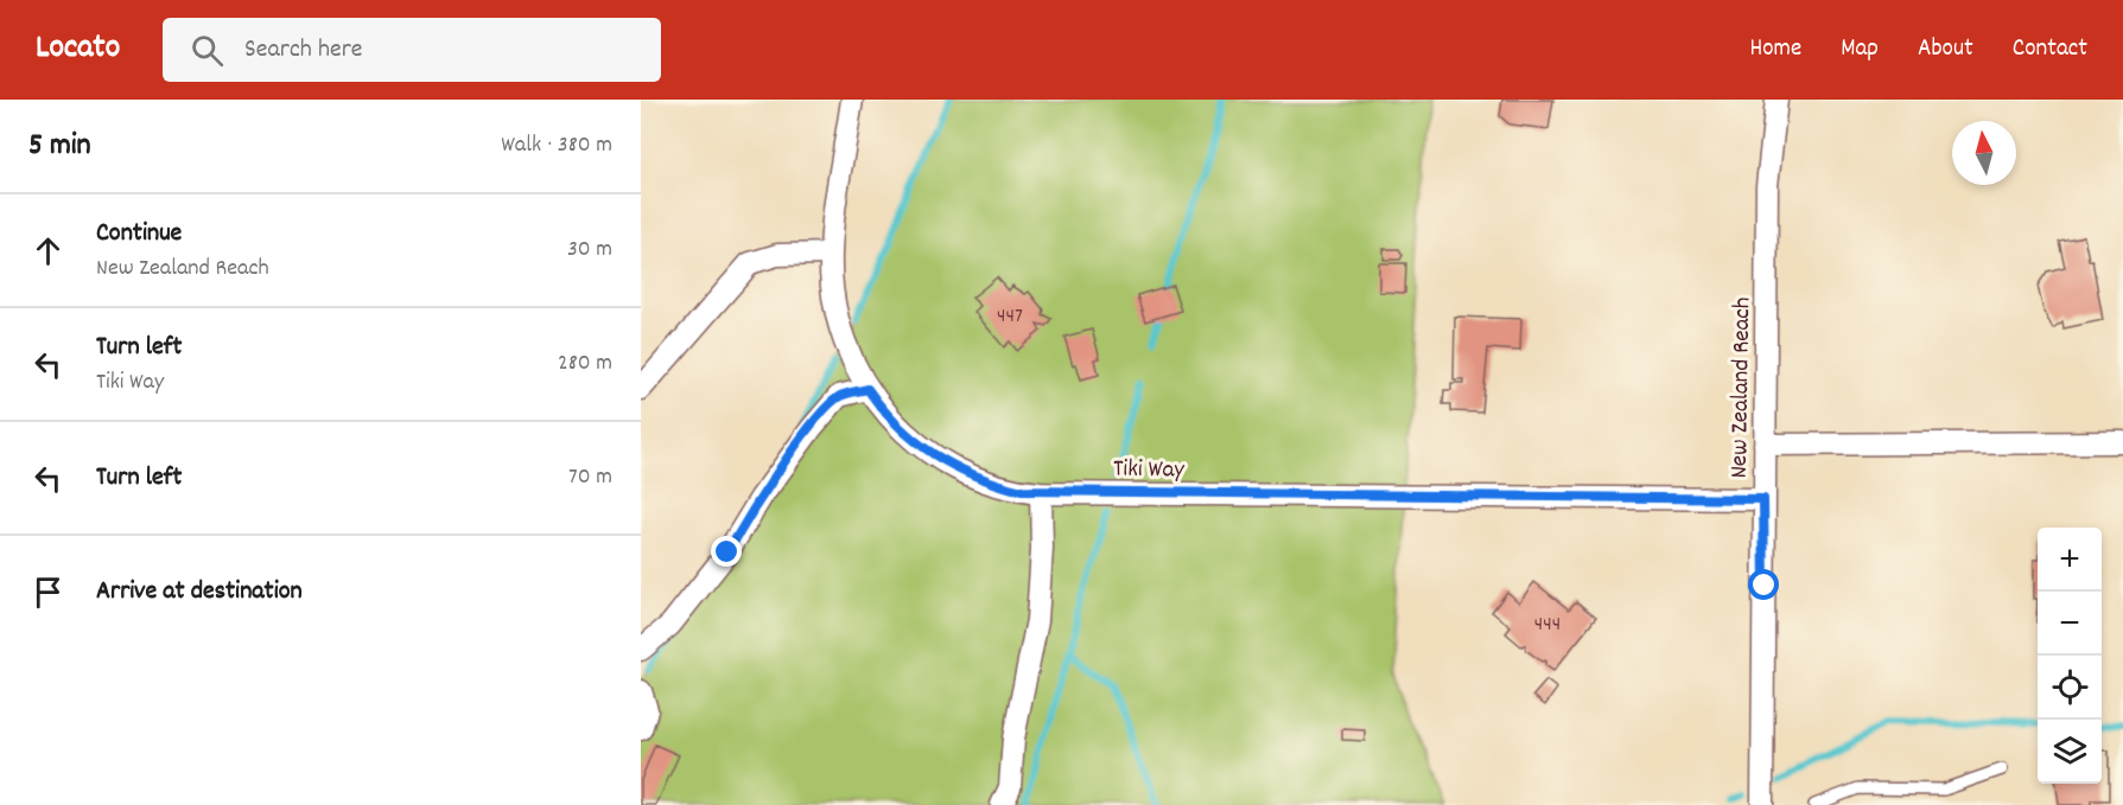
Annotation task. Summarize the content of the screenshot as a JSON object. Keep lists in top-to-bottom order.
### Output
{
  "streets": {
    "street": ["New Zealand Reach", "Tiki Way"]
  },
  "crossings": [
    ["New Zealand Reach", "Tiki Way"]
  ],
  "house_numbers": ["447", "444"],
  "north": "top",
  "page": {
    "header": "Locato",
    "search": "Search here",
    "nav": [
      "Home",
      "Map",
      "About",
      "Contact"
    ],
    "heading": ["5 min", "Walk · 380 m"],
    "list": [
      ["Continue", "New Zealand Reach", "30 m"],
      ["Turn left", "Tiki Way", "280 m"],
      ["Turn left", "70 m"],
      "Arrive at destination"
    ],
    "map_buttons": ["+", "−"]
  }
}
